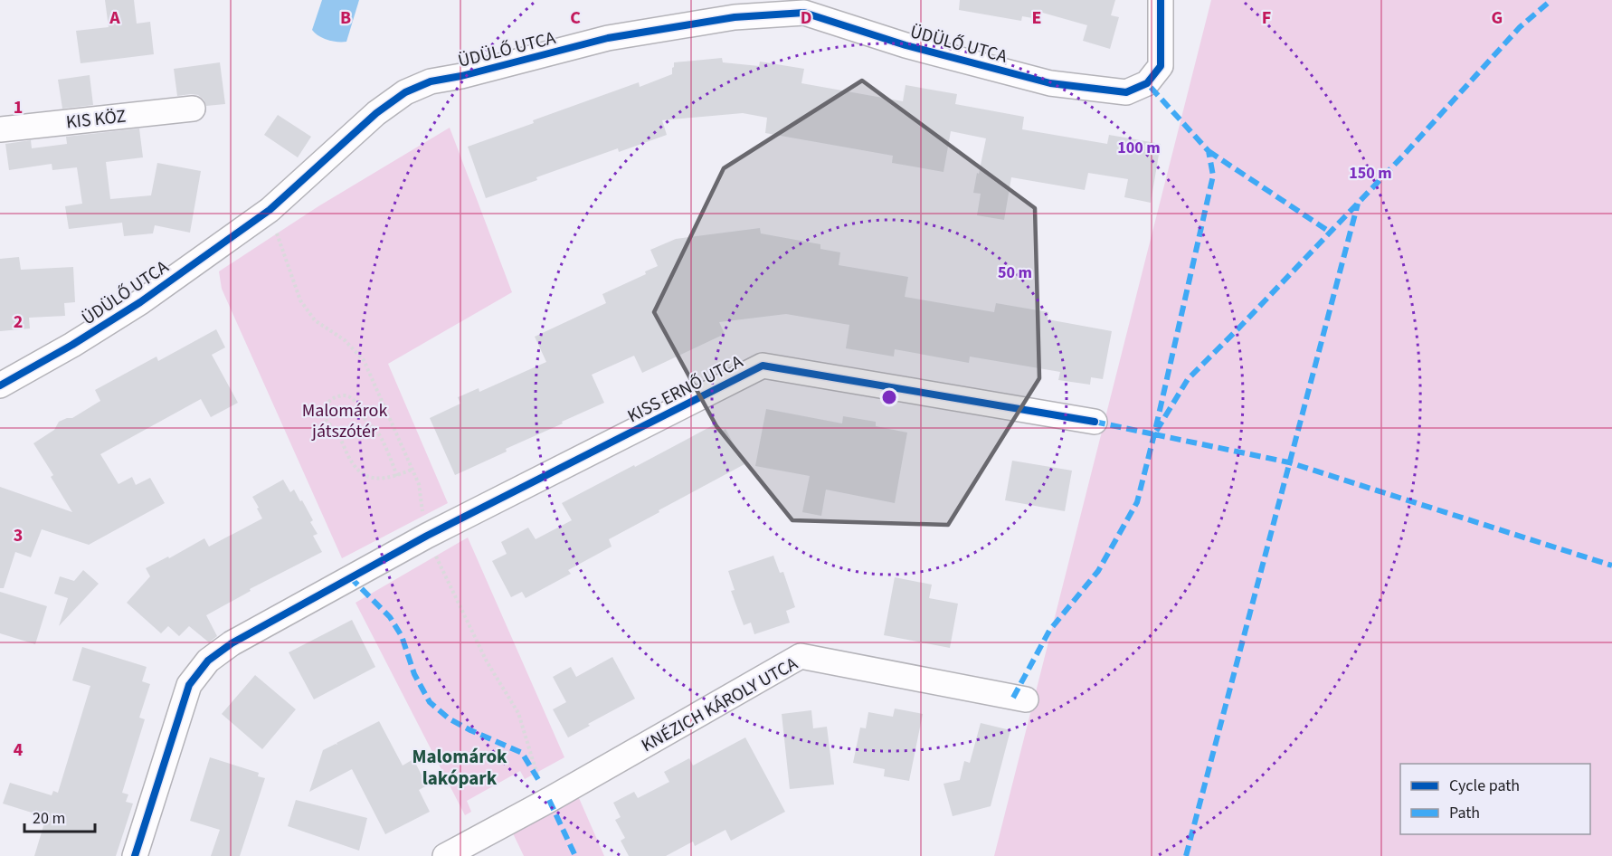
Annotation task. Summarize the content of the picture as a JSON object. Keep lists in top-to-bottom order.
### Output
{
  "streets": {
    "street": [
      "ÜDÜLŐ UTCA",
      "KIS KÖZ",
      "KISS ERNŐ UTCA",
      "KNÉZICH KÁROLY UTCA"
    ]
  },
  "districts": ["Malomárok lakópark"],
  "parks": ["Malomárok játszótér"],
  "legend": ["Cycle path", "Path"],
  "scale_bar": "20 m",
  "grid": {
    "columns": [
      "A",
      "B",
      "C",
      "D",
      "E",
      "F",
      "G"
    ],
    "rows": [
      "1",
      "2",
      "3",
      "4"
    ]
  },
  "rings": ["100 m", "150 m", "50 m"]
}
